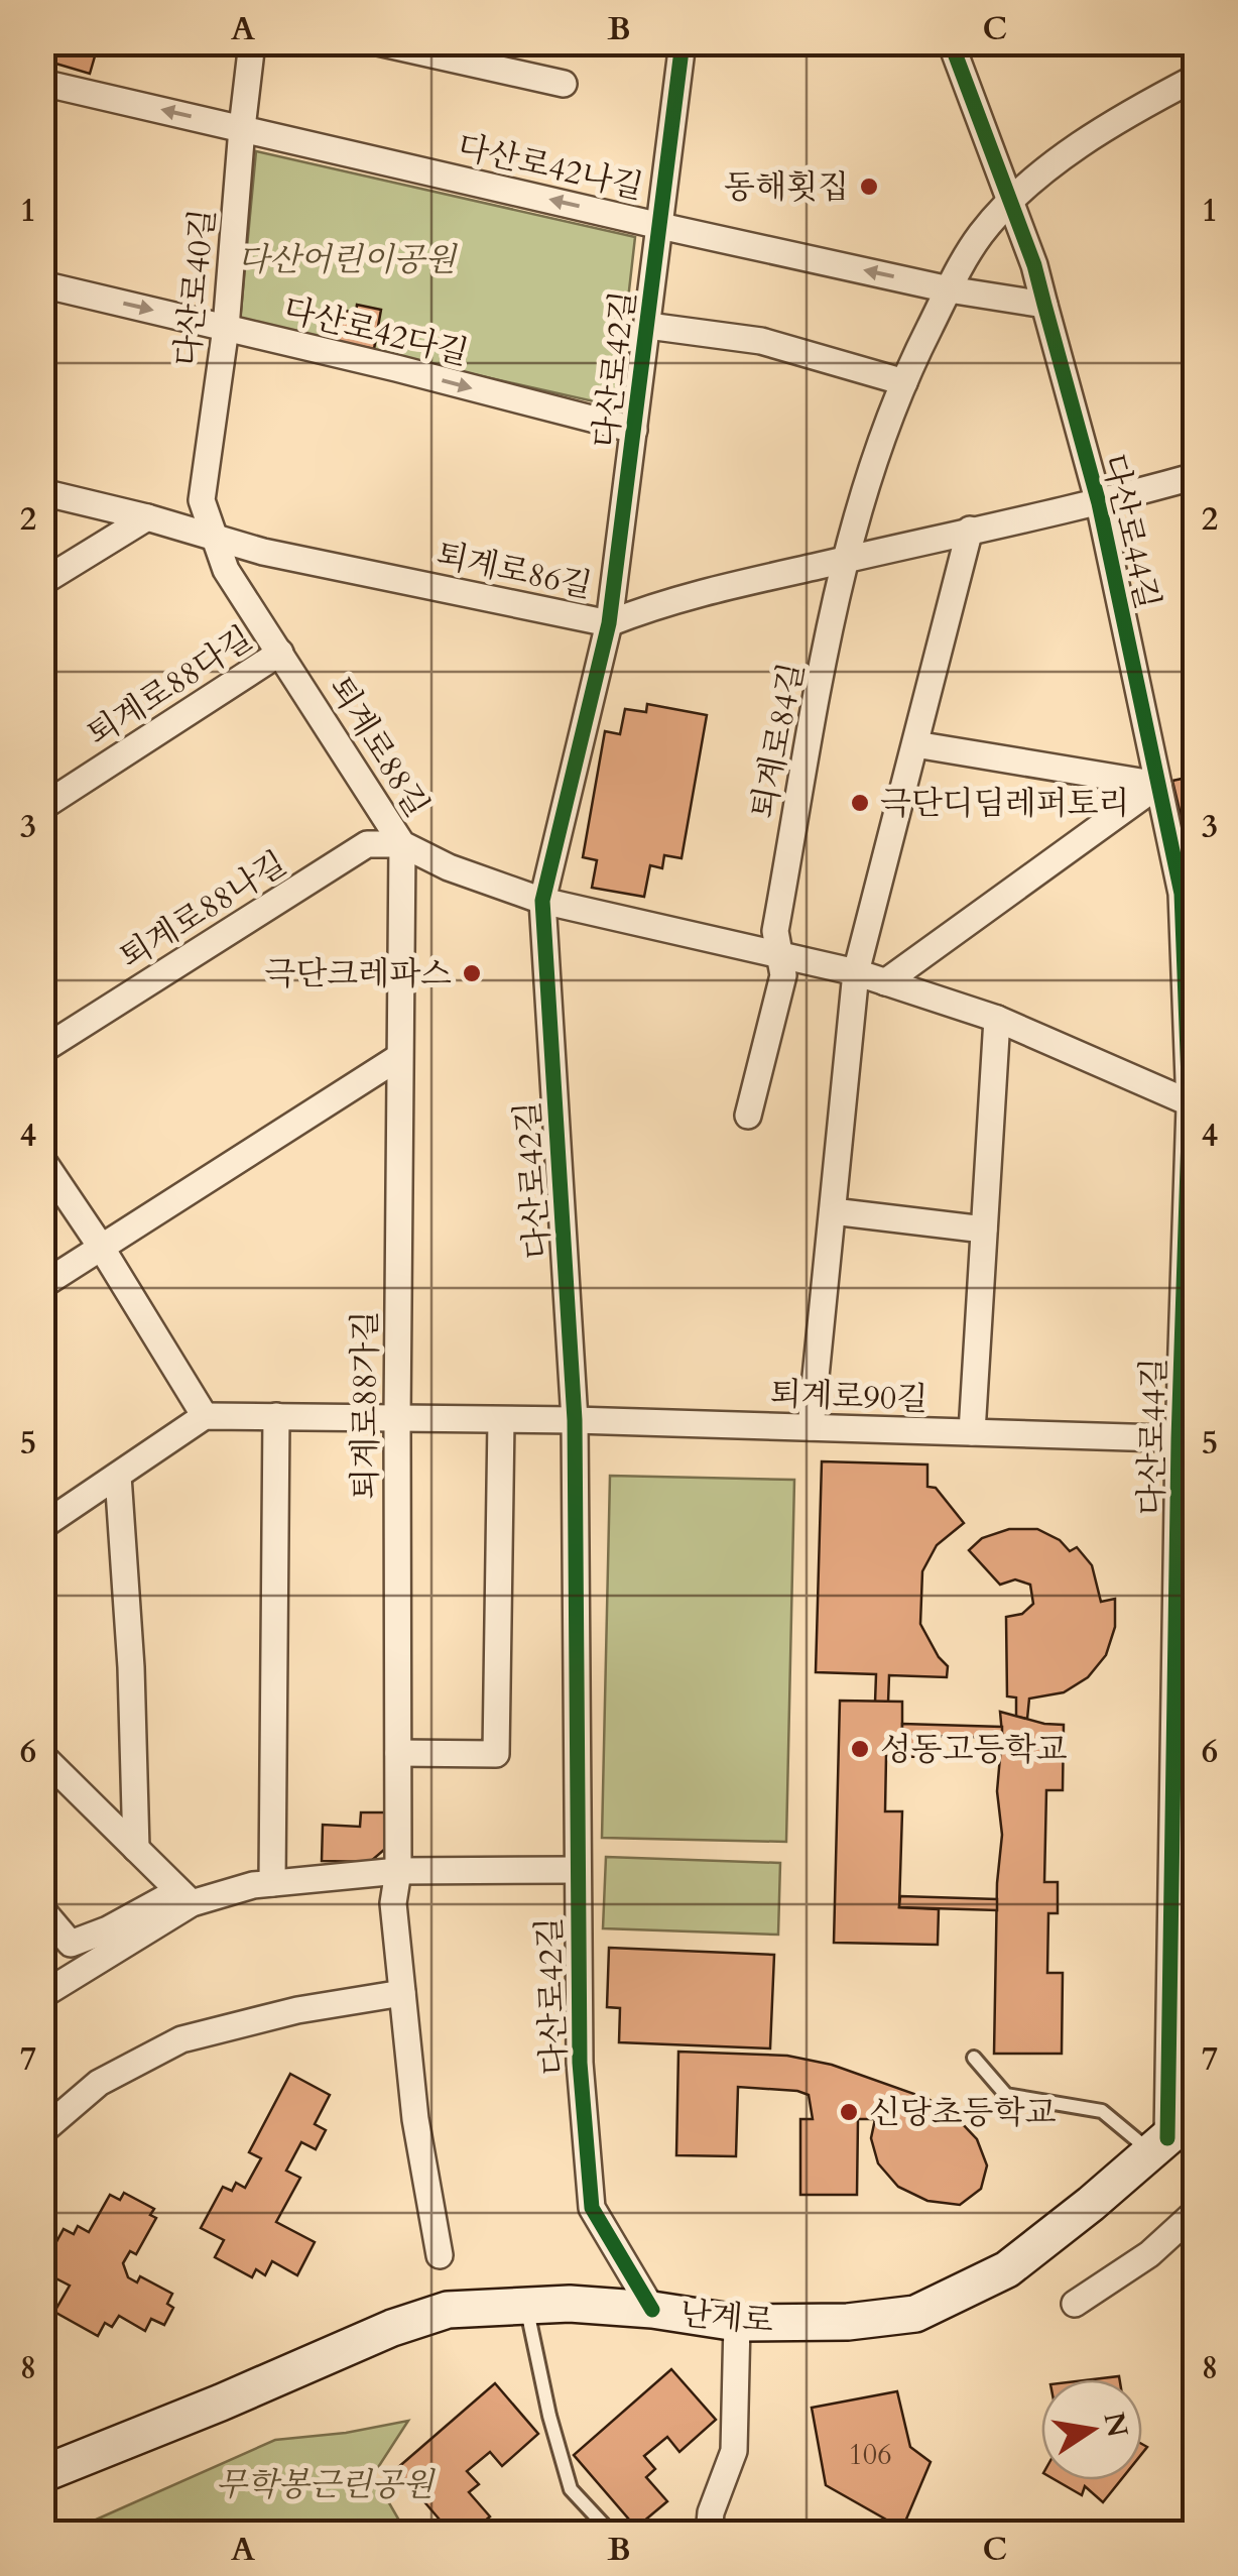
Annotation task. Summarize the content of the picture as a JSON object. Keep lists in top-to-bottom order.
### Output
{
  "streets": {
    "main road": ["난계로"],
    "street": [
      "다산로42나길",
      "다산로40길",
      "다산로42다길",
      "다산로42길",
      "다산로44길",
      "퇴계로86길",
      "퇴계로88다길",
      "퇴계로84길",
      "퇴계로88길",
      "퇴계로88나길",
      "퇴계로90길",
      "퇴계로88가길"
    ]
  },
  "crossings": [
    ["다산로42나길", "다산로40길"],
    ["다산로42나길", "다산로42길"],
    ["다산로42나길", "다산로44길"],
    ["다산로42나길", "퇴계로84길"],
    ["다산로40길", "다산로42다길"],
    ["다산로40길", "퇴계로86길"],
    ["다산로40길", "퇴계로88길"],
    ["다산로42다길", "다산로42길"],
    ["다산로42길", "퇴계로86길"],
    ["다산로42길", "퇴계로88길"],
    ["다산로42길", "퇴계로90길"],
    ["다산로42길", "퇴계로88가길"],
    ["다산로42길", "난계로"],
    ["다산로44길", "퇴계로86길"],
    ["다산로44길", "퇴계로84길"],
    ["다산로44길", "퇴계로88길"],
    ["다산로44길", "퇴계로90길"],
    ["다산로44길", "난계로"],
    ["퇴계로86길", "퇴계로84길"],
    ["퇴계로86길", "퇴계로88길"],
    ["퇴계로88다길", "퇴계로88길"],
    ["퇴계로84길", "퇴계로88길"],
    ["퇴계로88길", "퇴계로88나길"],
    ["퇴계로88길", "퇴계로88가길"],
    ["퇴계로88나길", "퇴계로88가길"],
    ["퇴계로90길", "퇴계로88가길"]
  ],
  "one_way": ["다산로42다길"],
  "parks": ["다산어린이공원", "무학봉근린공원"],
  "places": [
    "동해횟집",
    "극단디딤레퍼토리",
    "극단크레파스",
    "성동고등학교",
    "신당초등학교"
  ],
  "house_numbers": ["106"],
  "north": "right",
  "grid": {
    "columns": ["A", "B", "C"],
    "rows": [
      "1",
      "2",
      "3",
      "4",
      "5",
      "6",
      "7",
      "8"
    ]
  }
}
